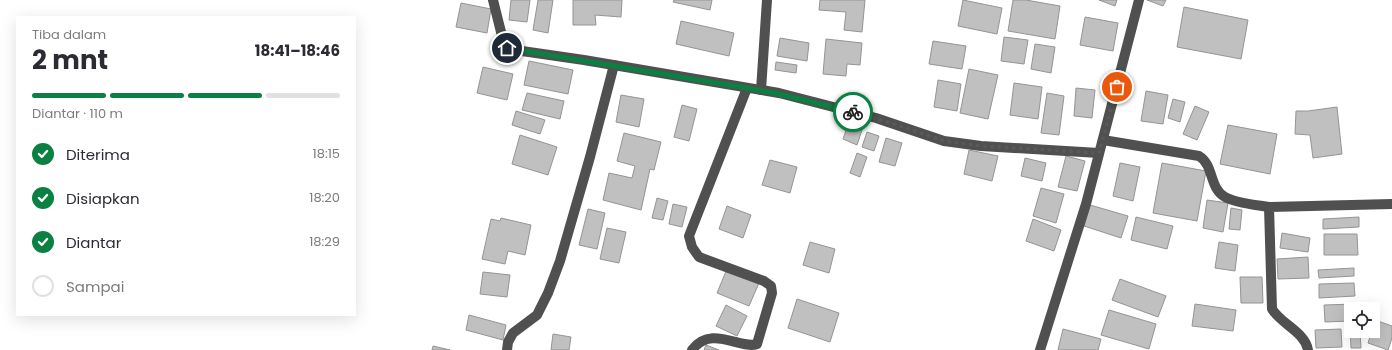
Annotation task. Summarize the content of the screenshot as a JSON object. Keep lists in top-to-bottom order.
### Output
{
  "page": {
    "heading": ["2 mnt", "Tiba dalam", "18:41–18:46"],
    "bar": "Diantar · 110 m",
    "list": [
      ["Diterima", "18:15"],
      ["Disiapkan", "18:20"],
      ["Diantar", "18:29"],
      "Sampai"
    ]
  }
}
